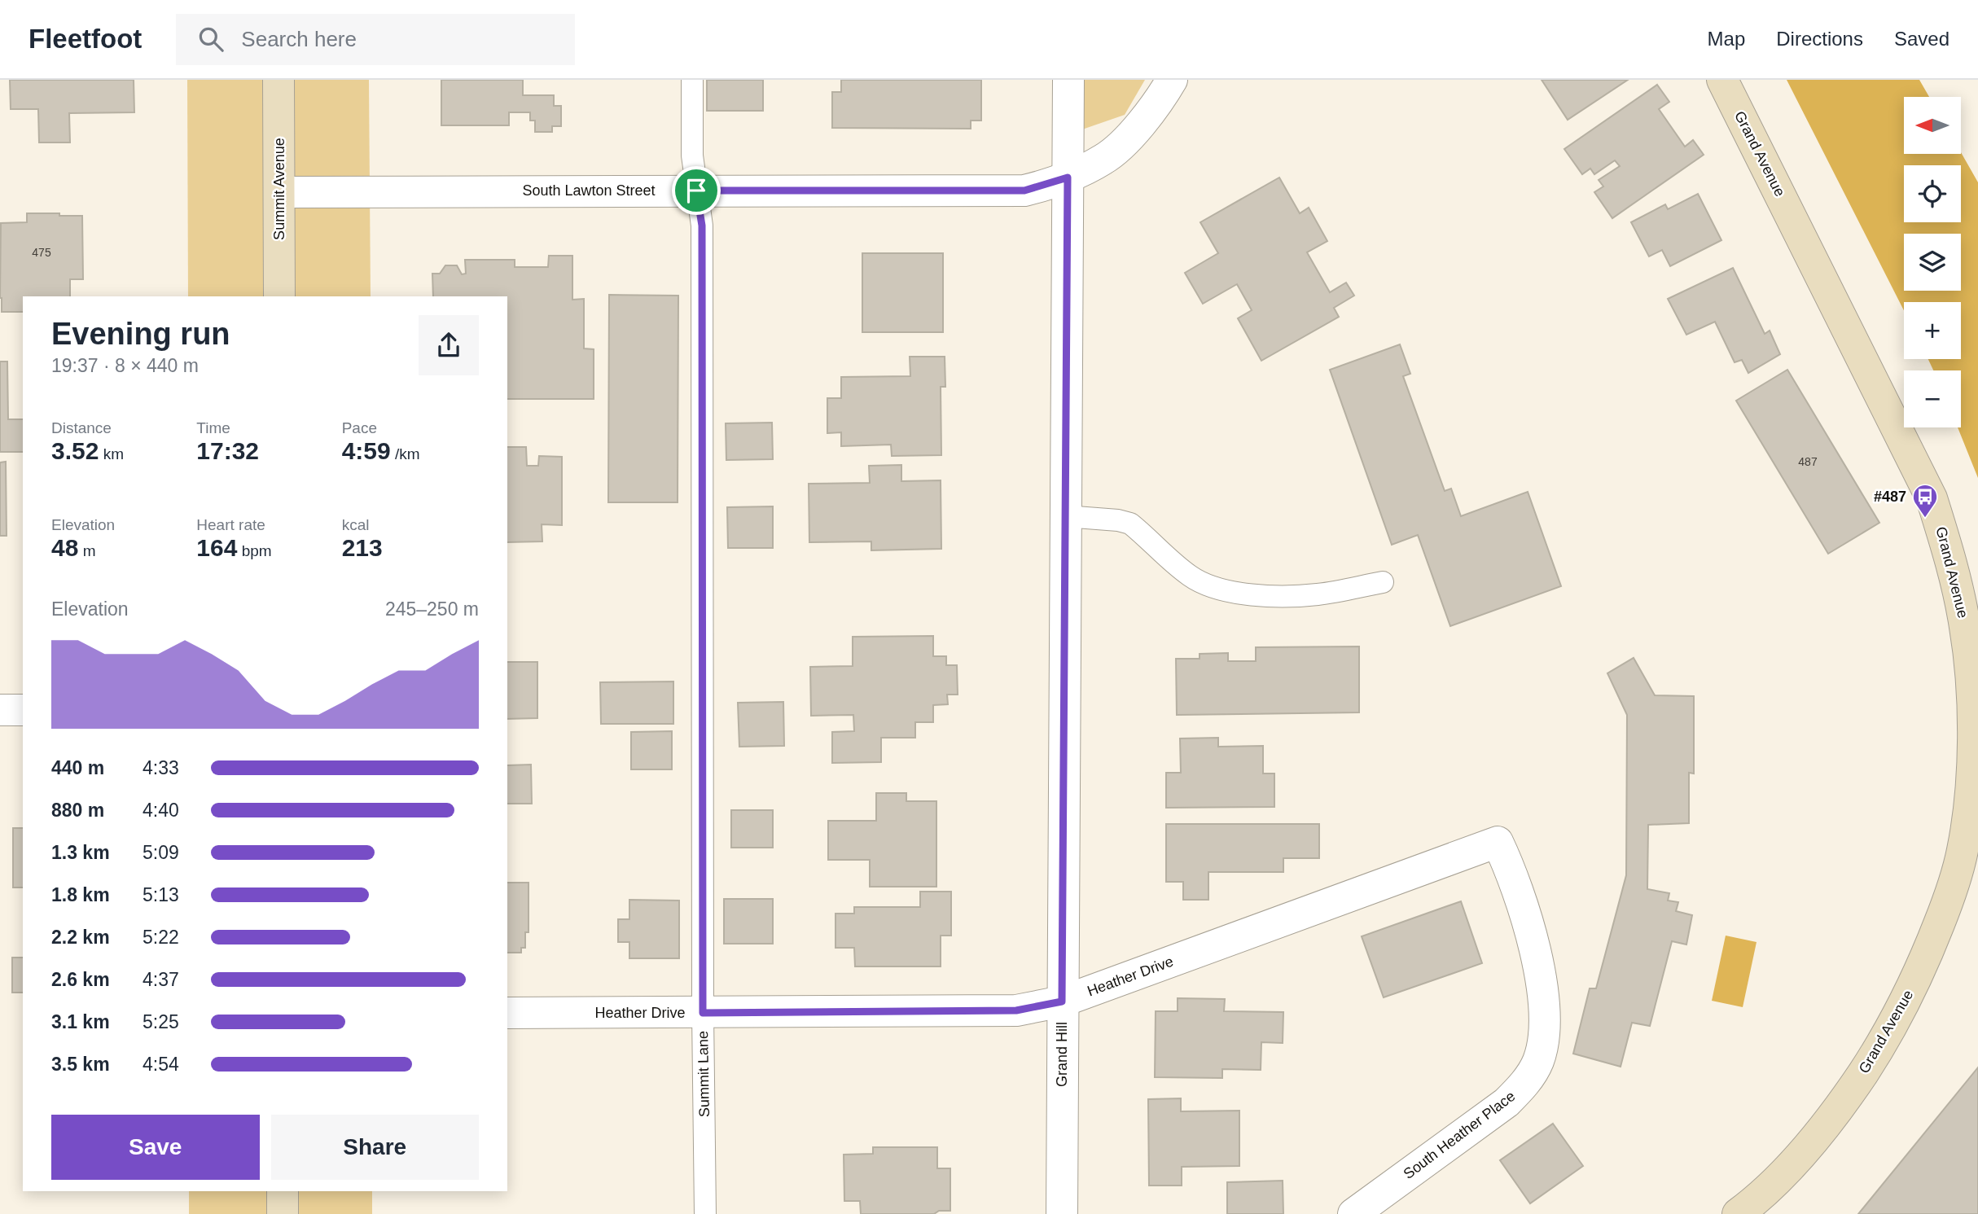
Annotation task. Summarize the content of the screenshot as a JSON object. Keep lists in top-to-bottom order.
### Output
{
  "streets": {
    "main road": ["Grand Avenue", "Summit Avenue"],
    "street": [
      "South Lawton Street",
      "Heather Drive",
      "Grand Hill",
      "South Heather Place"
    ],
    "lane": ["Summit Lane"]
  },
  "crossings": [
    ["Summit Avenue", "South Lawton Street"],
    ["South Lawton Street", "Grand Hill"],
    ["South Lawton Street", "Summit Lane"],
    ["Heather Drive", "Grand Hill"],
    ["Heather Drive", "Summit Lane"],
    ["Heather Drive", "South Heather Place"]
  ],
  "places": {
    "bus stop": ["#487"]
  },
  "house_numbers": ["475", "487"],
  "north": "left",
  "page": {
    "header": "Fleetfoot",
    "search": "Search here",
    "nav": ["Map", "Directions", "Saved"],
    "map_buttons": ["+", "−"],
    "heading": ["Evening run", "19:37 · 8 × 440 m"],
    "stats": [
      ["Distance", "3.52 km"],
      ["Time", "17:32"],
      ["Pace", "4:59 /km"],
      ["Elevation", "48 m"],
      ["Heart rate", "164 bpm"],
      ["kcal", "213"]
    ],
    "chart": ["Elevation", "245–250 m"],
    "list": [
      {
        "name": "440 m",
        "note": "4:33"
      },
      {
        "name": "880 m",
        "note": "4:40"
      },
      {
        "name": "1.3 km",
        "note": "5:09"
      },
      {
        "name": "1.8 km",
        "note": "5:13"
      },
      {
        "name": "2.2 km",
        "note": "5:22"
      },
      {
        "name": "2.6 km",
        "note": "4:37"
      },
      {
        "name": "3.1 km",
        "note": "5:25"
      },
      {
        "name": "3.5 km",
        "note": "4:54"
      }
    ],
    "buttons": ["Save", "Share"]
  }
}
